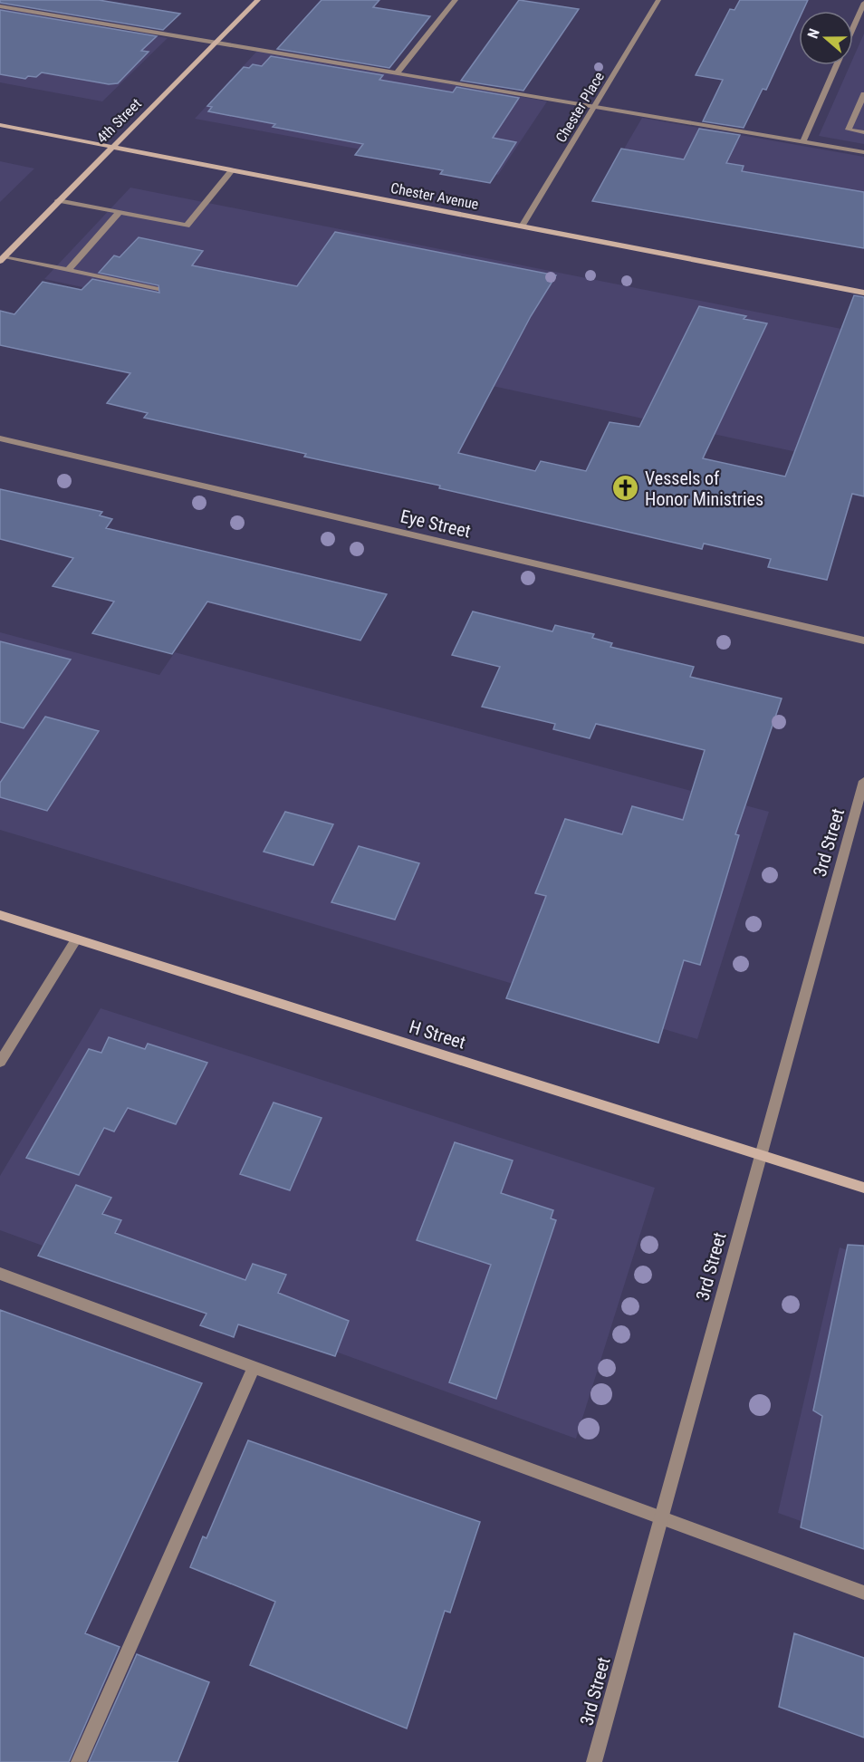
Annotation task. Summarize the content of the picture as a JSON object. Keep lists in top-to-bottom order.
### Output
{
  "streets": {
    "street": [
      "Chester Place",
      "4th Street",
      "Chester Avenue",
      "Eye Street",
      "3rd Street",
      "H Street"
    ]
  },
  "crossings": [
    ["Chester Place", "Chester Avenue"],
    ["4th Street", "Chester Avenue"],
    ["3rd Street", "H Street"]
  ],
  "places": {
    "church": ["Vessels of Honor Ministries"]
  },
  "north": "left"
}
